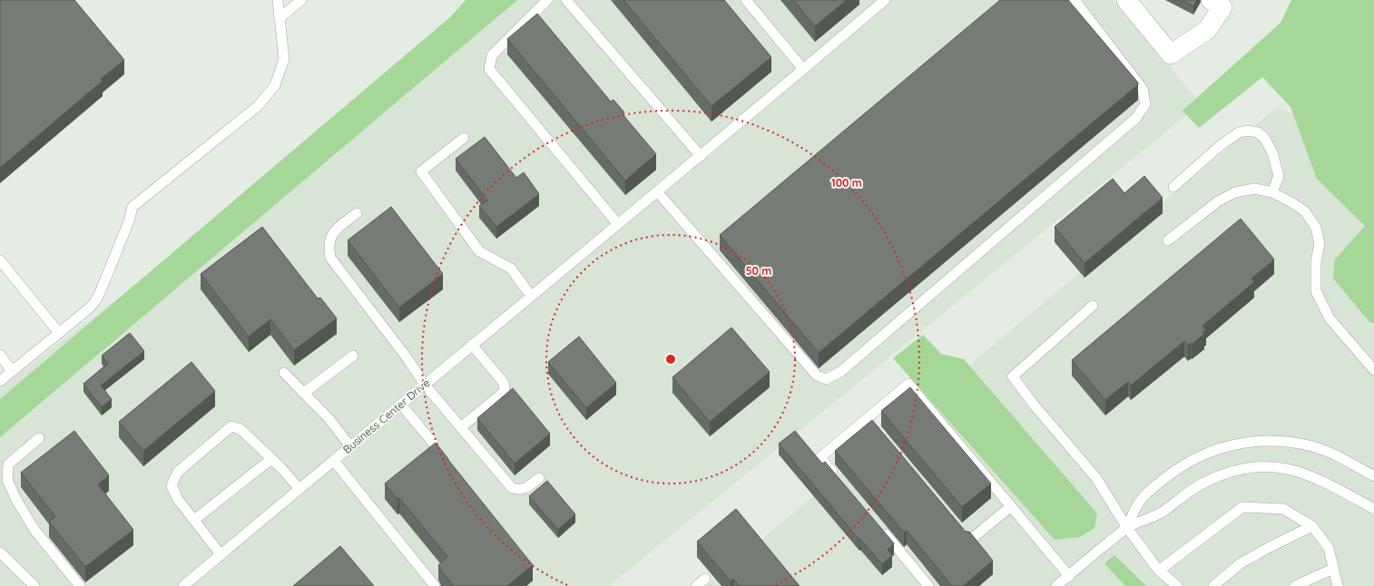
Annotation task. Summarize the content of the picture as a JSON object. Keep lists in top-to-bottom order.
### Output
{
  "streets": {
    "lane": ["Business Center Drive"]
  },
  "rings": ["100 m", "50 m"]
}
